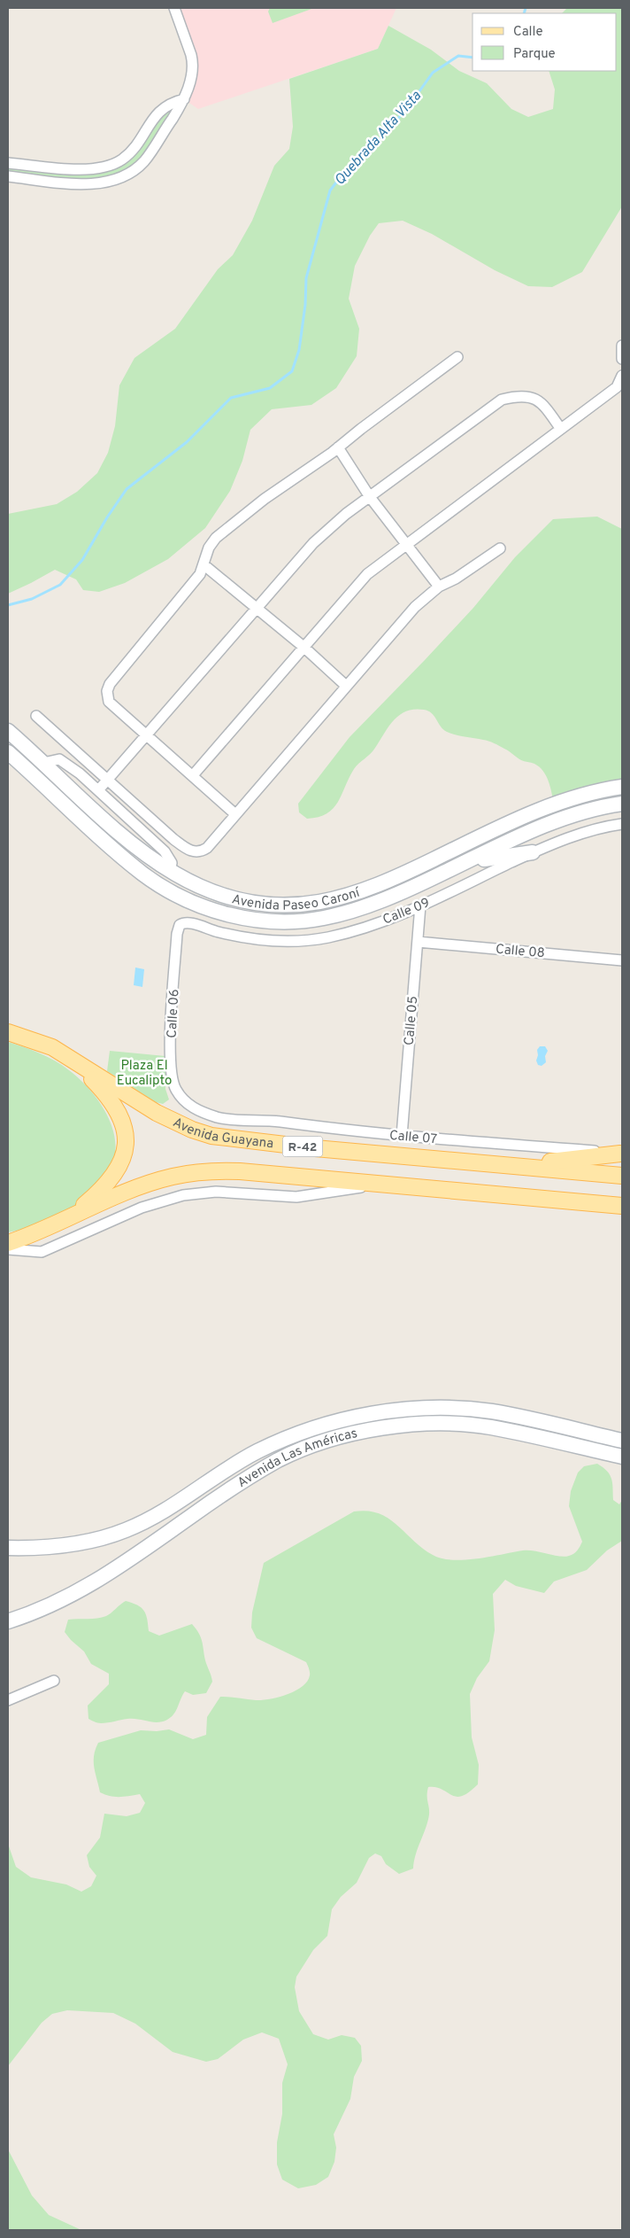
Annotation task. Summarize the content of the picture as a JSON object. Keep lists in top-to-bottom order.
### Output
{
  "streets": {
    "main road": ["Avenida Guayana", "R-42"],
    "street": [
      "Avenida Paseo Caroní",
      "Calle 09",
      "Calle 08",
      "Calle 06",
      "Calle 05",
      "Calle 07",
      "Avenida Las Américas"
    ]
  },
  "crossings": [
    ["Calle 09", "Calle 06"],
    ["Calle 09", "Calle 05"],
    ["Calle 08", "Calle 05"],
    ["Calle 06", "Calle 07"],
    ["Calle 05", "Calle 07"]
  ],
  "water": ["Quebrada Alta Vista"],
  "parks": ["Plaza El Eucalipto"],
  "legend": ["Calle", "Parque"]
}
